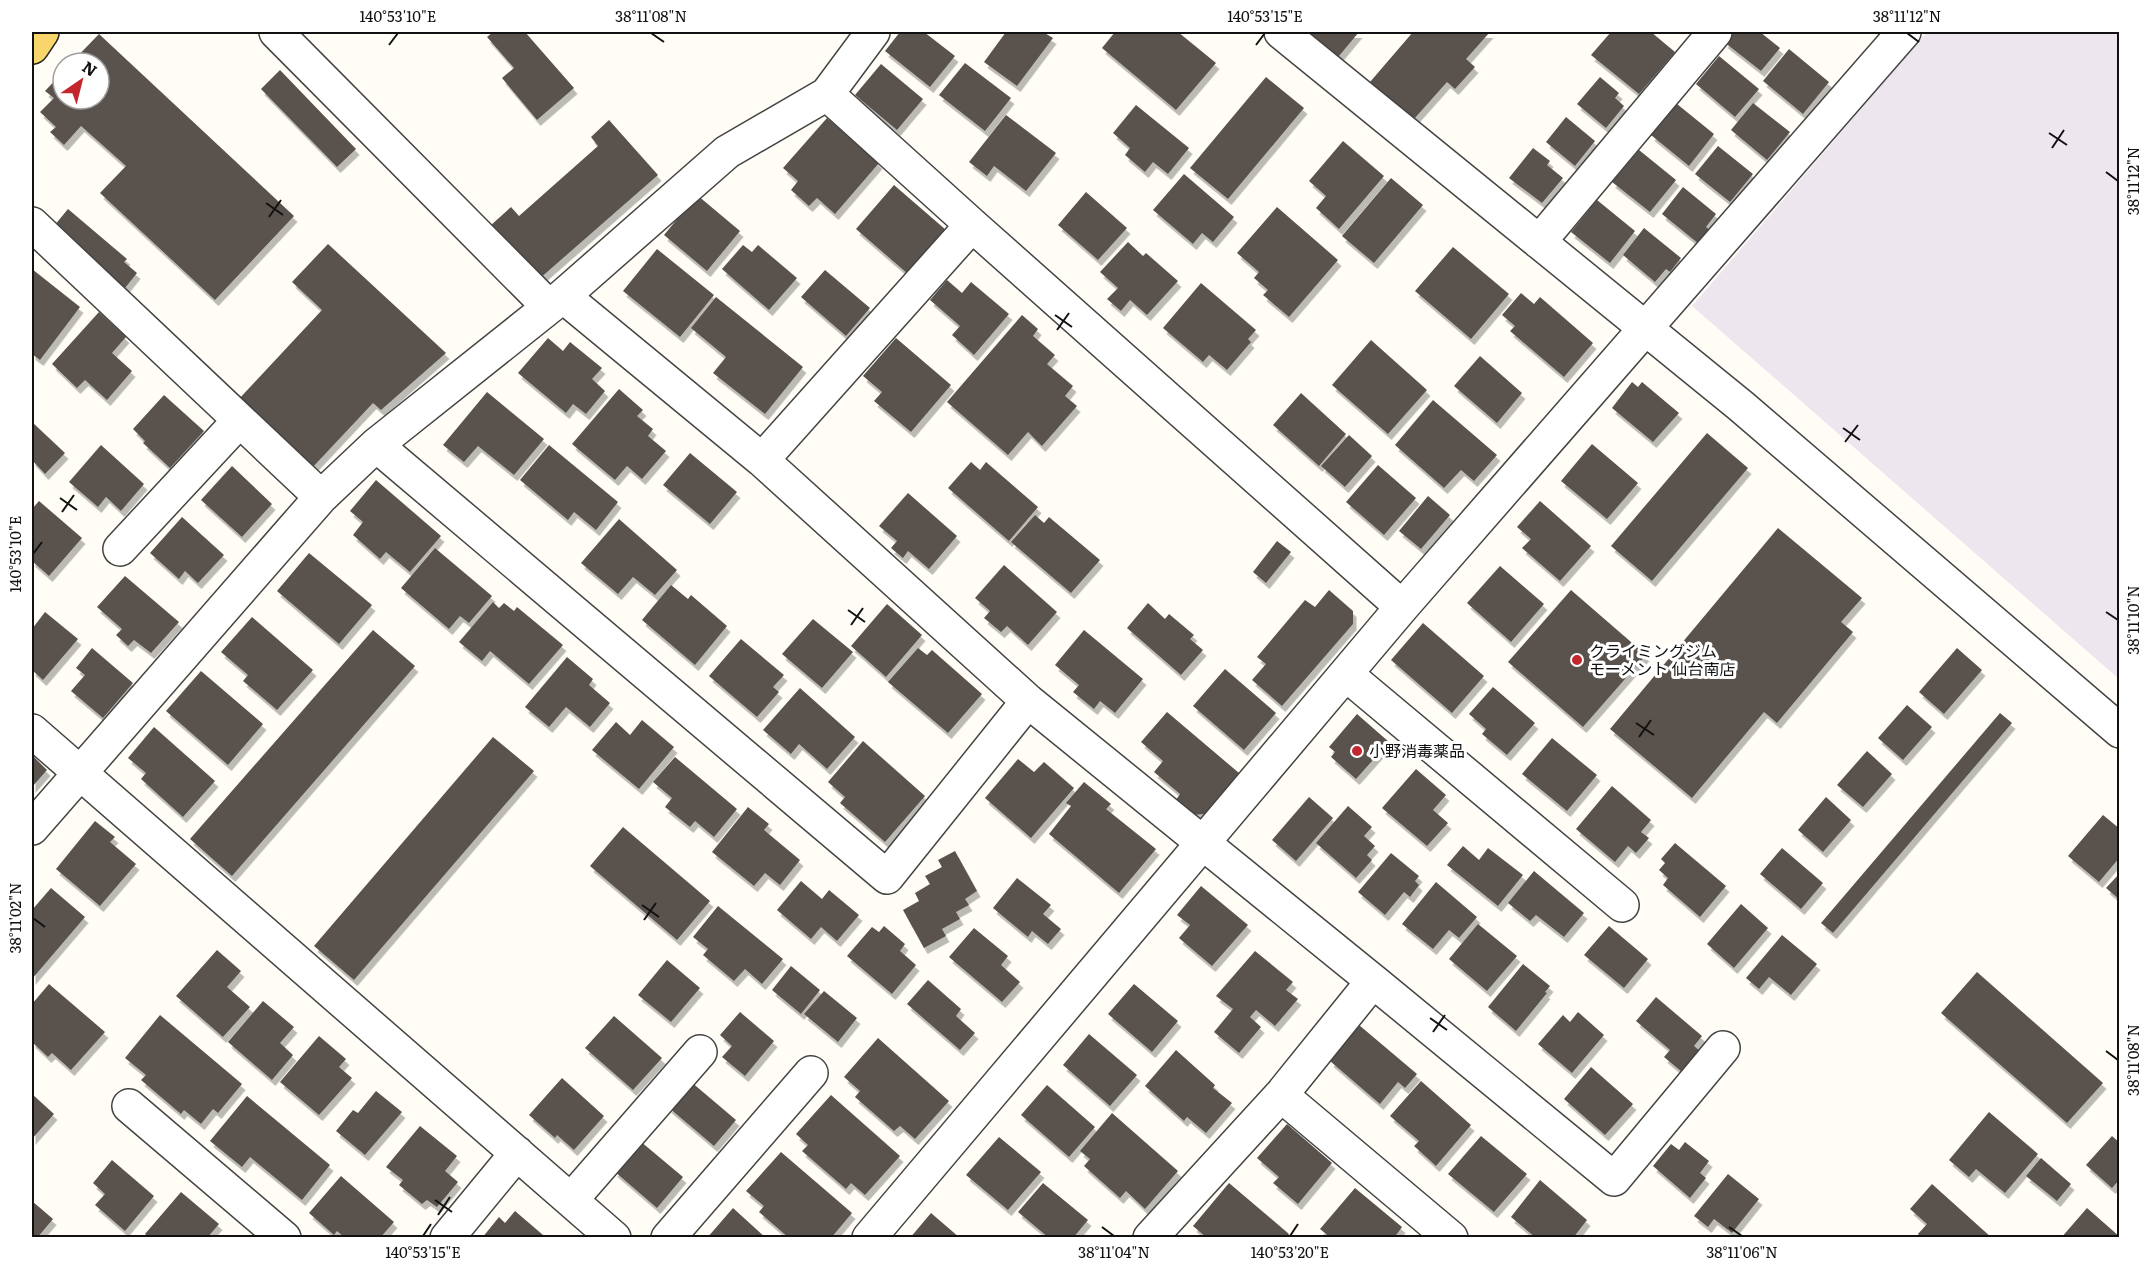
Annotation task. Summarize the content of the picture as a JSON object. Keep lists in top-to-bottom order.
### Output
{
  "places": ["クライミングジム モーメント 仙台南店", "小野消毒薬品"],
  "north": "top right",
  "coordinates": [
    "140°53'10\"E",
    "38°11'08\"N",
    "140°53'15\"E",
    "38°11'12\"N",
    "38°11'10\"N",
    "38°11'02\"N",
    "38°11'04\"N",
    "140°53'20\"E",
    "38°11'06\"N"
  ]
}
